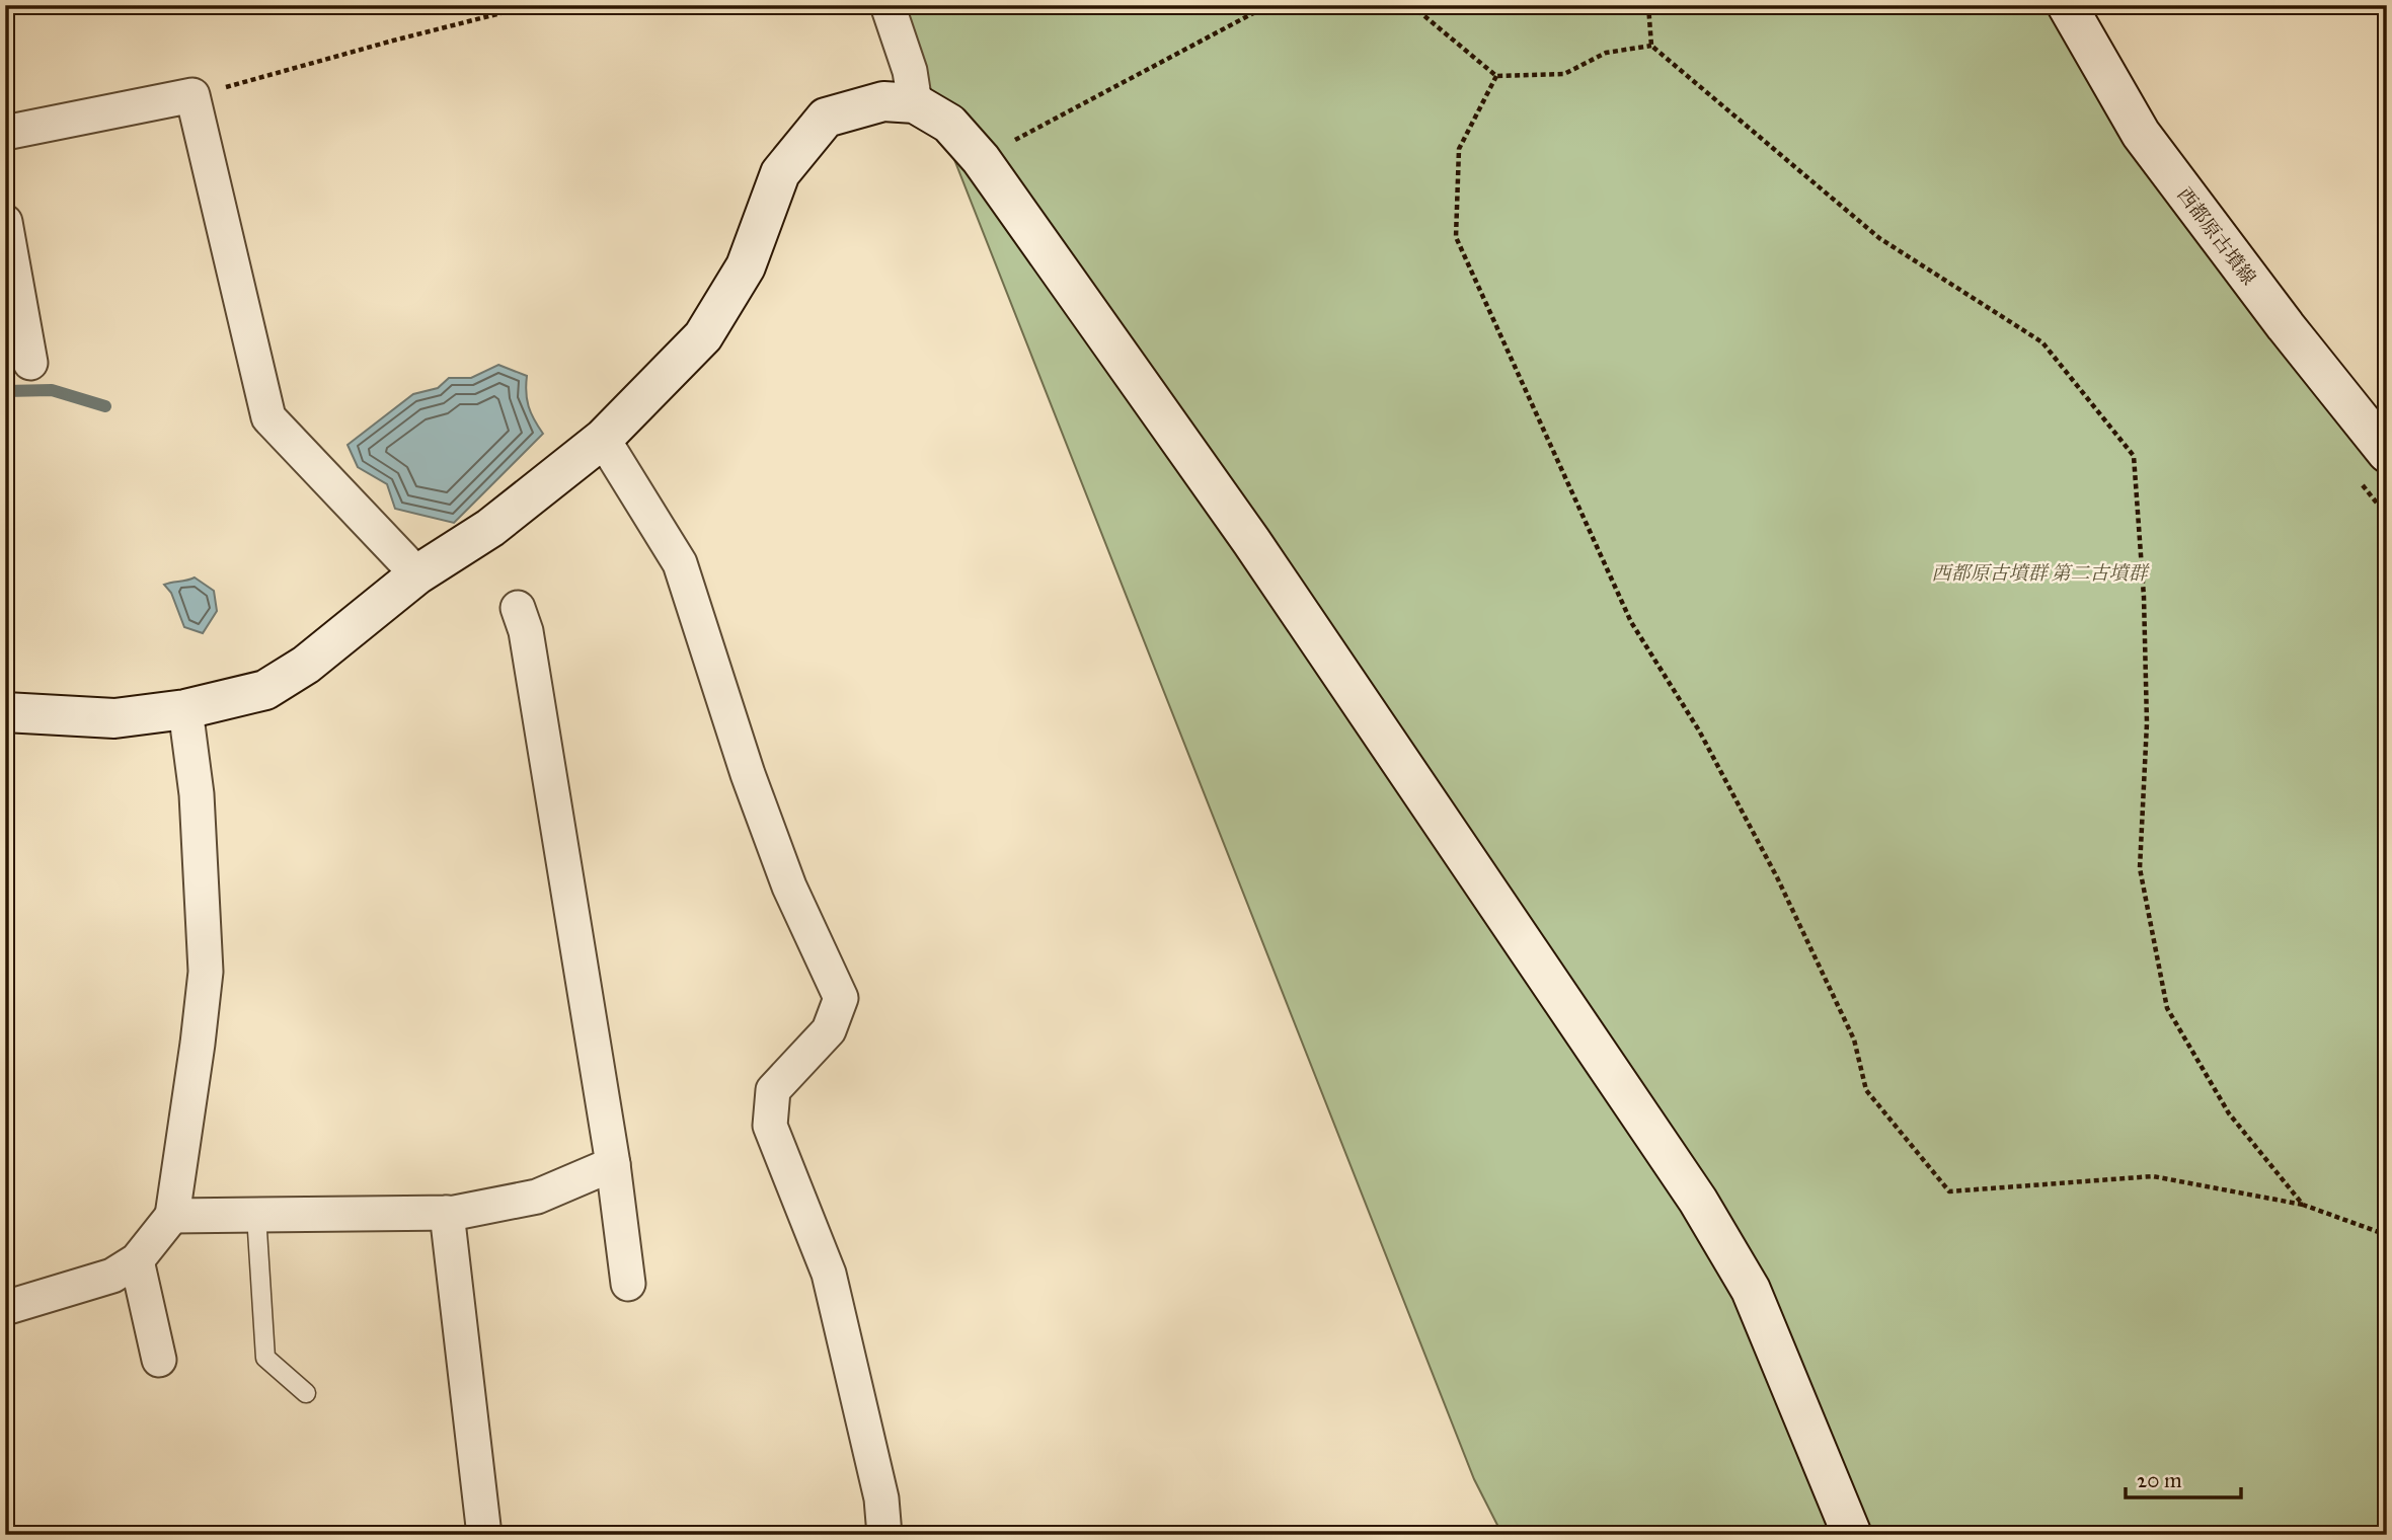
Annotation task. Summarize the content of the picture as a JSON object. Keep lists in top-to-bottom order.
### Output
{
  "streets": {
    "street": ["西都原古墳線"]
  },
  "parks": ["西都原古墳群 第二古墳群"],
  "scale_bar": "20 m"
}
